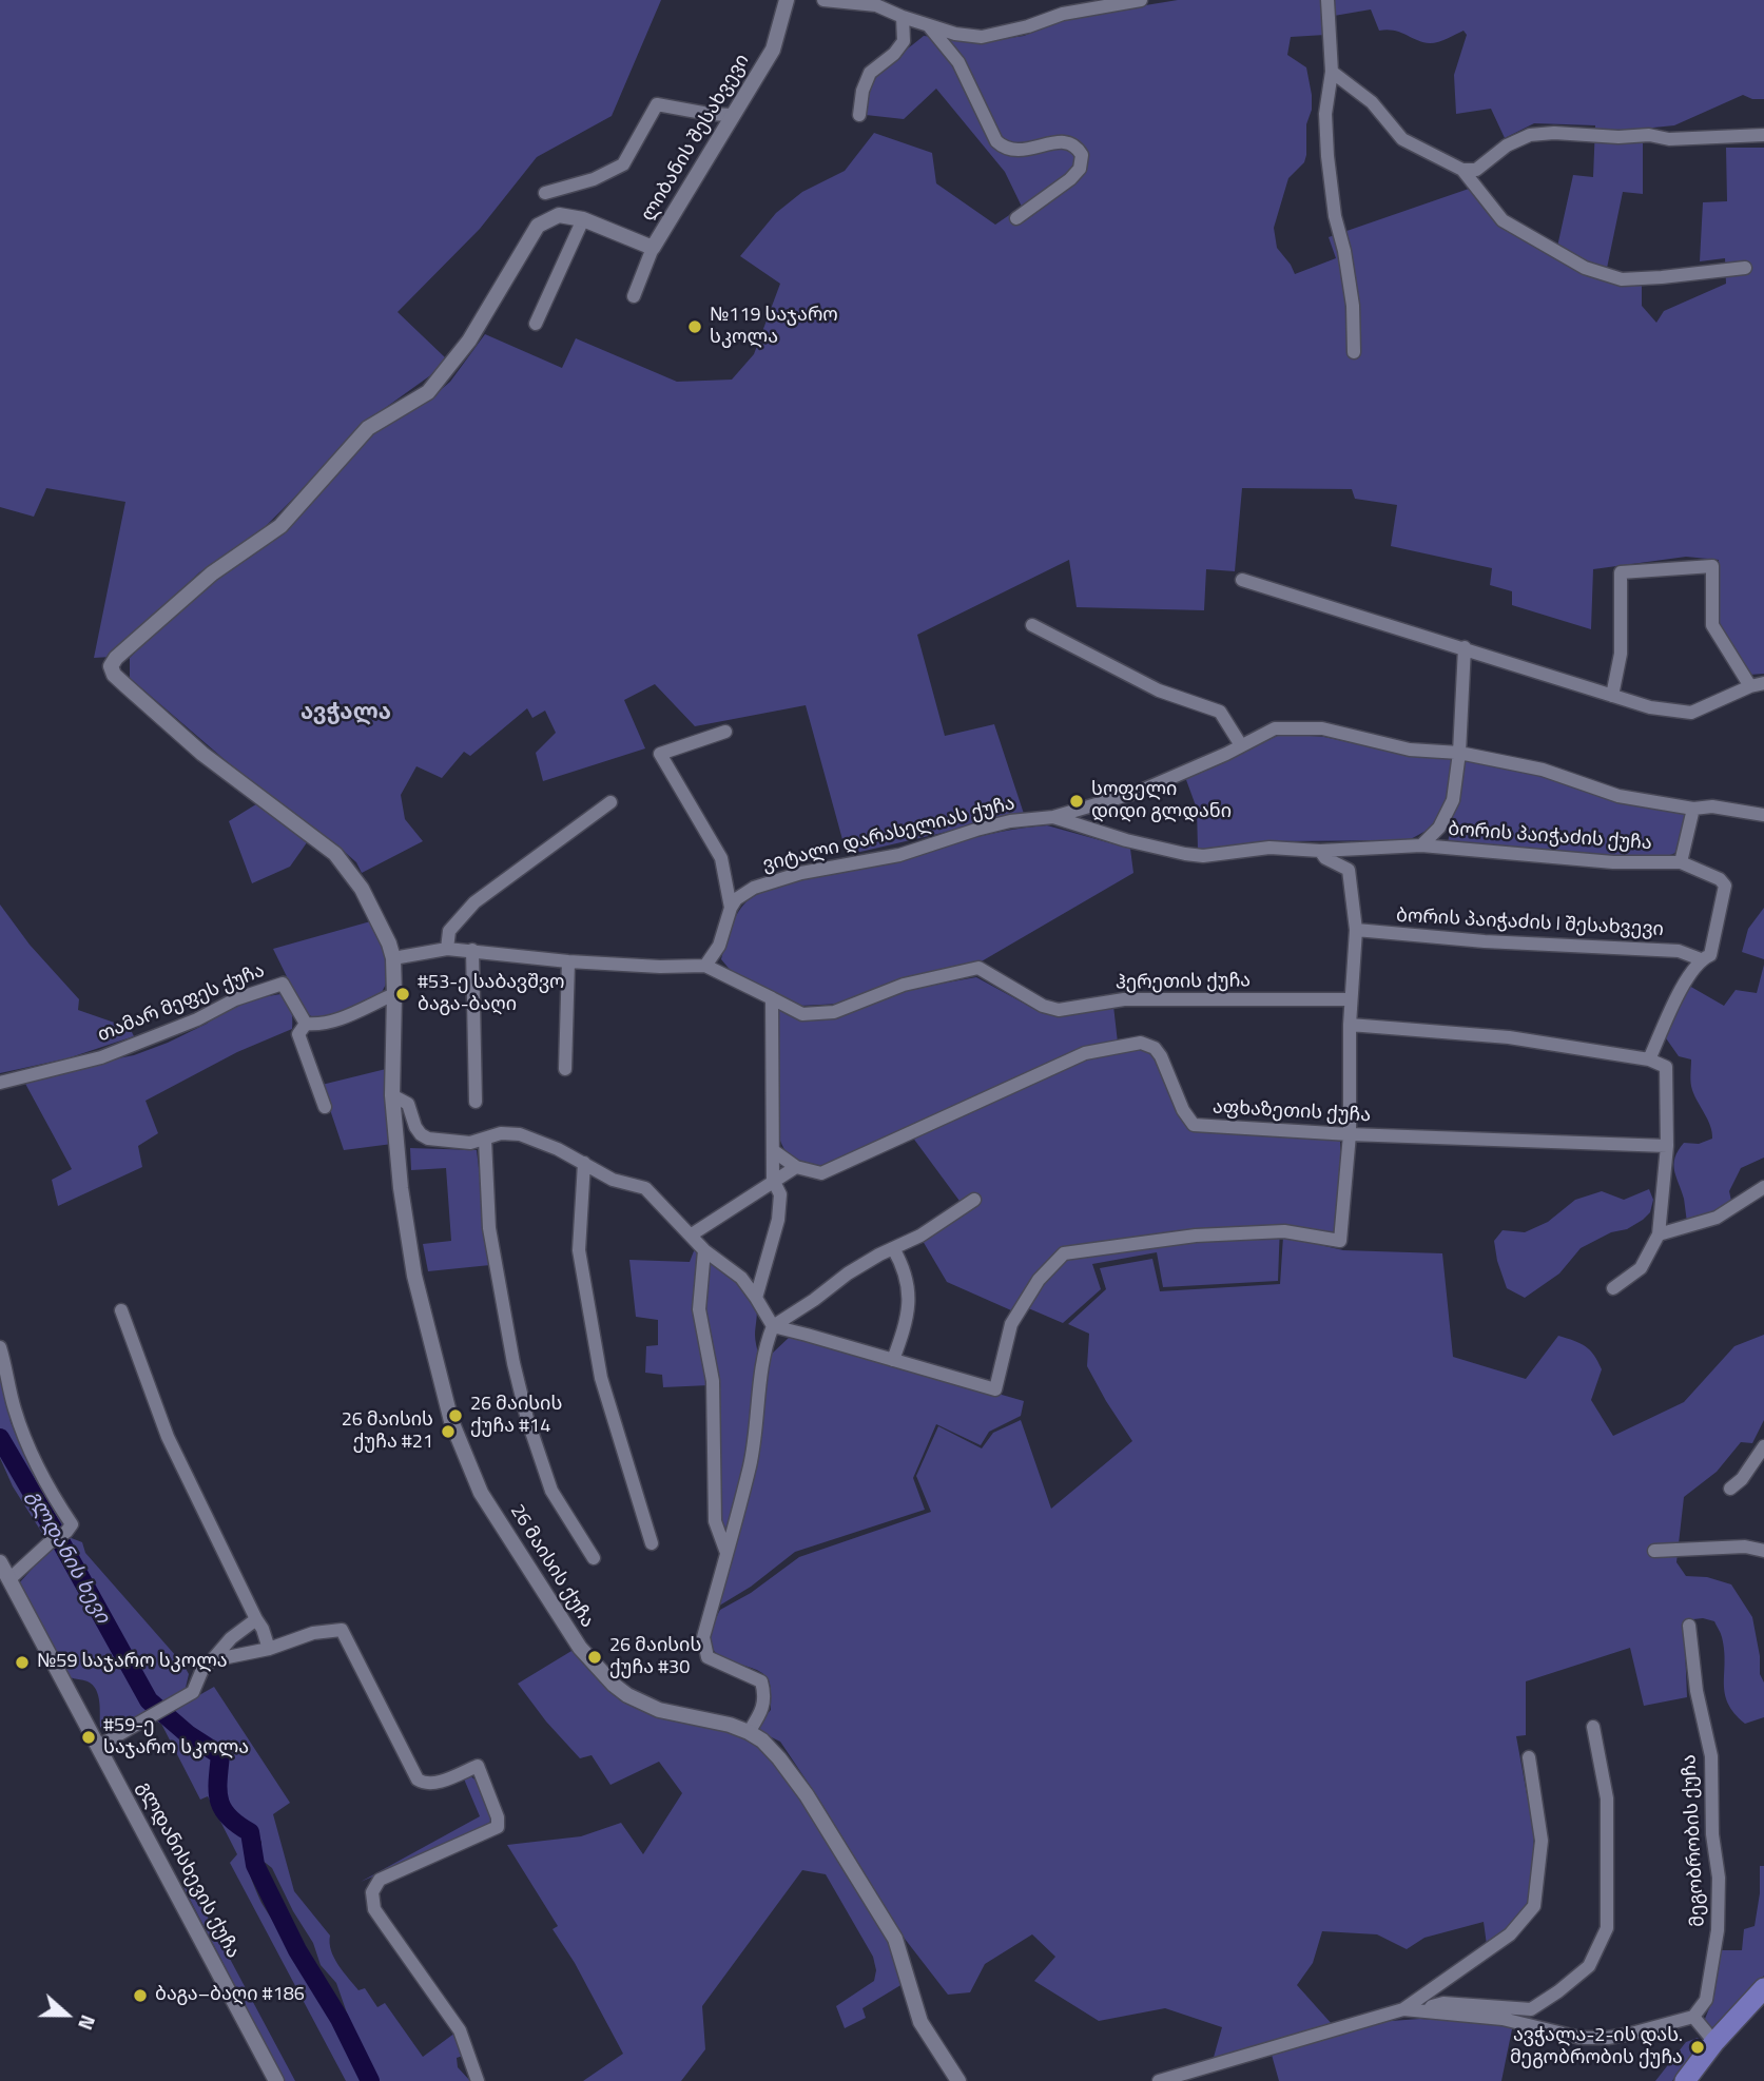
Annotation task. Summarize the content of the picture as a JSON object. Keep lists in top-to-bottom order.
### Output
{
  "streets": {
    "street": [
      "ლიბანის შესახვევი",
      "ვიტალი დარასელიას ქუჩა",
      "ბორის პაიჭაძის ქუჩა",
      "ბორის პაიჭაძის I შესახვევი",
      "ჰერეთის ქუჩა",
      "თამარ მეფეს ქუჩა",
      "აფხაზეთის ქუჩა",
      "26 მაისის ქუჩა",
      "მეგობრობის ქუჩა",
      "გლდანისხევის ქუჩა"
    ]
  },
  "crossings": [
    ["ვიტალი დარასელიას ქუჩა", "ბორის პაიჭაძის ქუჩა"],
    ["ბორის პაიჭაძის ქუჩა", "ბორის პაიჭაძის I შესახვევი"]
  ],
  "districts": ["ავჭალა"],
  "water": ["გლდანის ხევი"],
  "places": [
    "№119 საჯარო სკოლა",
    "სოფელი დიდი გლდანი",
    "#53-ე საბავშვო ბაგა-ბაღი",
    "26 მაისის ქუჩა #14",
    "26 მაისის ქუჩა #21",
    "26 მაისის ქუჩა #30",
    "№59 საჯარო სკოლა",
    "#59-ე საჯარო სკოლა",
    "ბაგა–ბაღი #186",
    "ავჭალა-2-ის დას. მეგობრობის ქუჩა"
  ],
  "north": "right"
}
